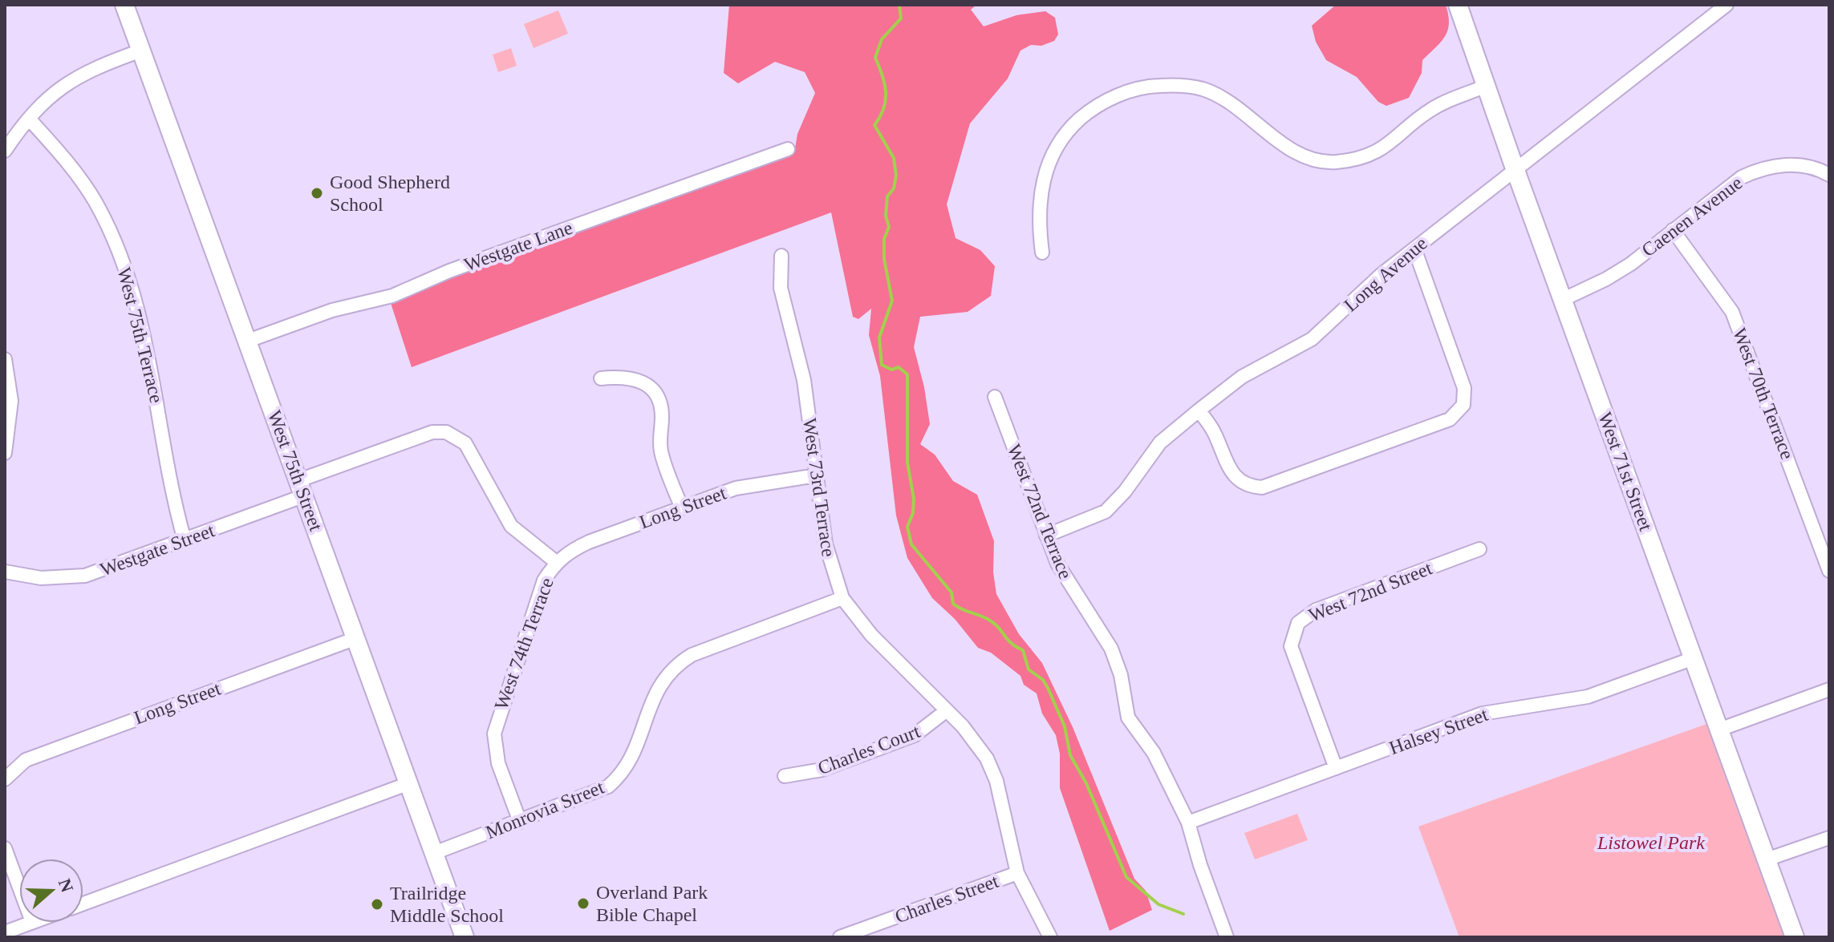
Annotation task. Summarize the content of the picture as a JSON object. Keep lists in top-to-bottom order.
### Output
{
  "streets": {
    "street": [
      "Caenen Avenue",
      "Westgate Lane",
      "Long Avenue",
      "West 75th Terrace",
      "West 70th Terrace",
      "West 75th Street",
      "West 71st Street",
      "West 73rd Terrace",
      "Long Street",
      "West 72nd Terrace",
      "Westgate Street",
      "West 72nd Street",
      "West 74th Terrace",
      "Halsey Street",
      "Charles Court",
      "Monrovia Street",
      "Charles Street"
    ]
  },
  "crossings": [
    ["Caenen Avenue", "West 70th Terrace"],
    ["Caenen Avenue", "West 71st Street"],
    ["Westgate Lane", "West 75th Street"],
    ["Long Avenue", "West 71st Street"],
    ["Long Avenue", "West 72nd Terrace"],
    ["West 75th Terrace", "Westgate Street"],
    ["West 75th Street", "Long Street"],
    ["West 75th Street", "Westgate Street"],
    ["West 75th Street", "West 74th Terrace"],
    ["West 75th Street", "Monrovia Street"],
    ["West 71st Street", "Halsey Street"],
    ["West 73rd Terrace", "Long Street"],
    ["West 73rd Terrace", "Charles Court"],
    ["West 73rd Terrace", "Monrovia Street"],
    ["West 73rd Terrace", "Charles Street"],
    ["Long Street", "West 74th Terrace"],
    ["West 72nd Terrace", "Halsey Street"],
    ["Westgate Street", "West 74th Terrace"],
    ["West 72nd Street", "Halsey Street"],
    ["West 74th Terrace", "Monrovia Street"]
  ],
  "parks": ["Listowel Park"],
  "places": ["Good Shepherd School", "Overland Park Bible Chapel", "Trailridge Middle School"],
  "north": "right"
}
